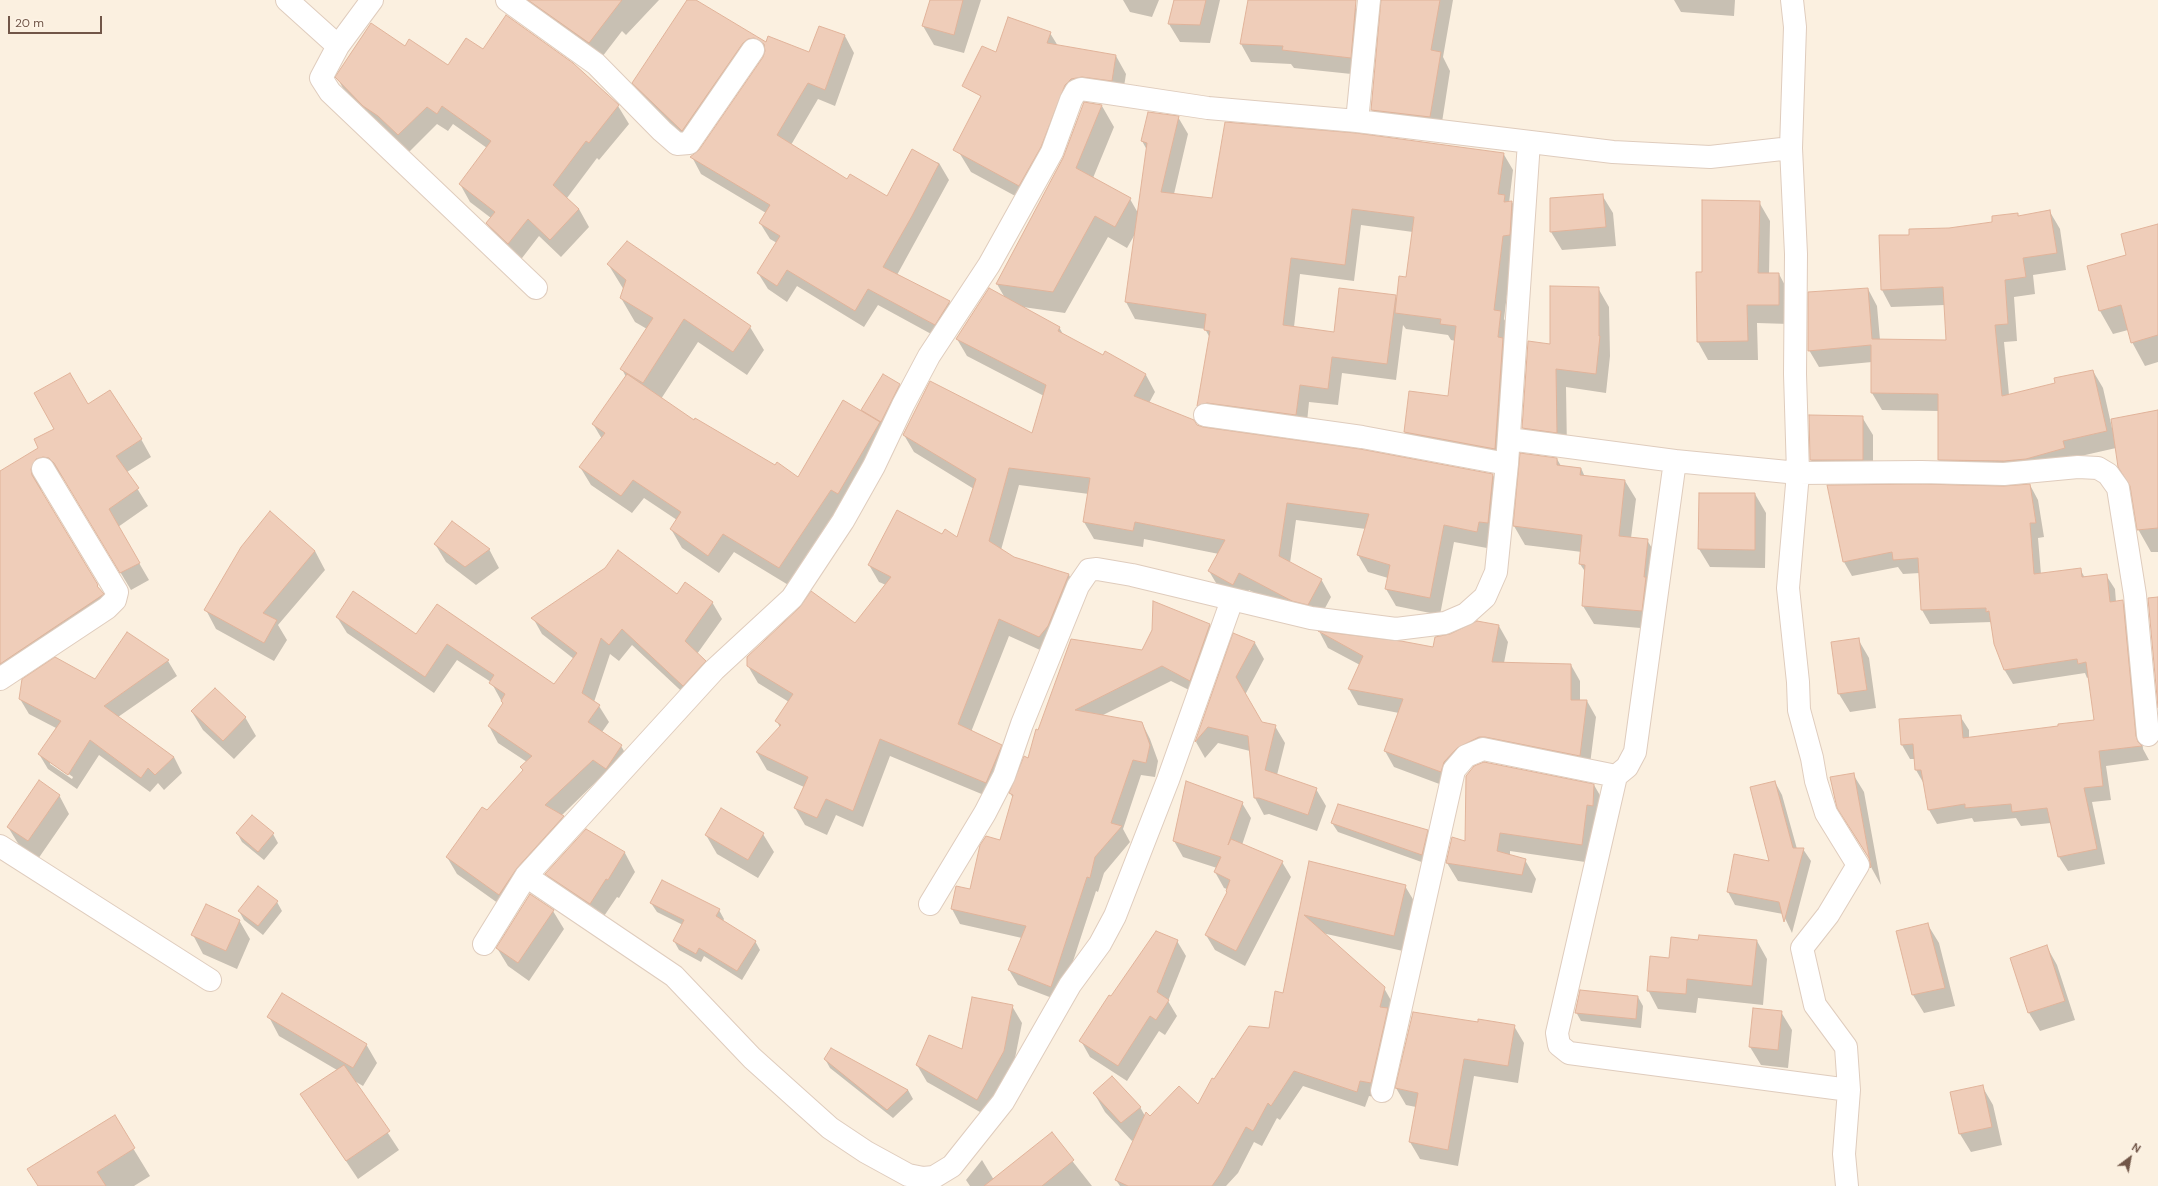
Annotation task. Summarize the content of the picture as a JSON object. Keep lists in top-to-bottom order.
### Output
{
  "scale_bar": "20 m",
  "north": "top right"
}
